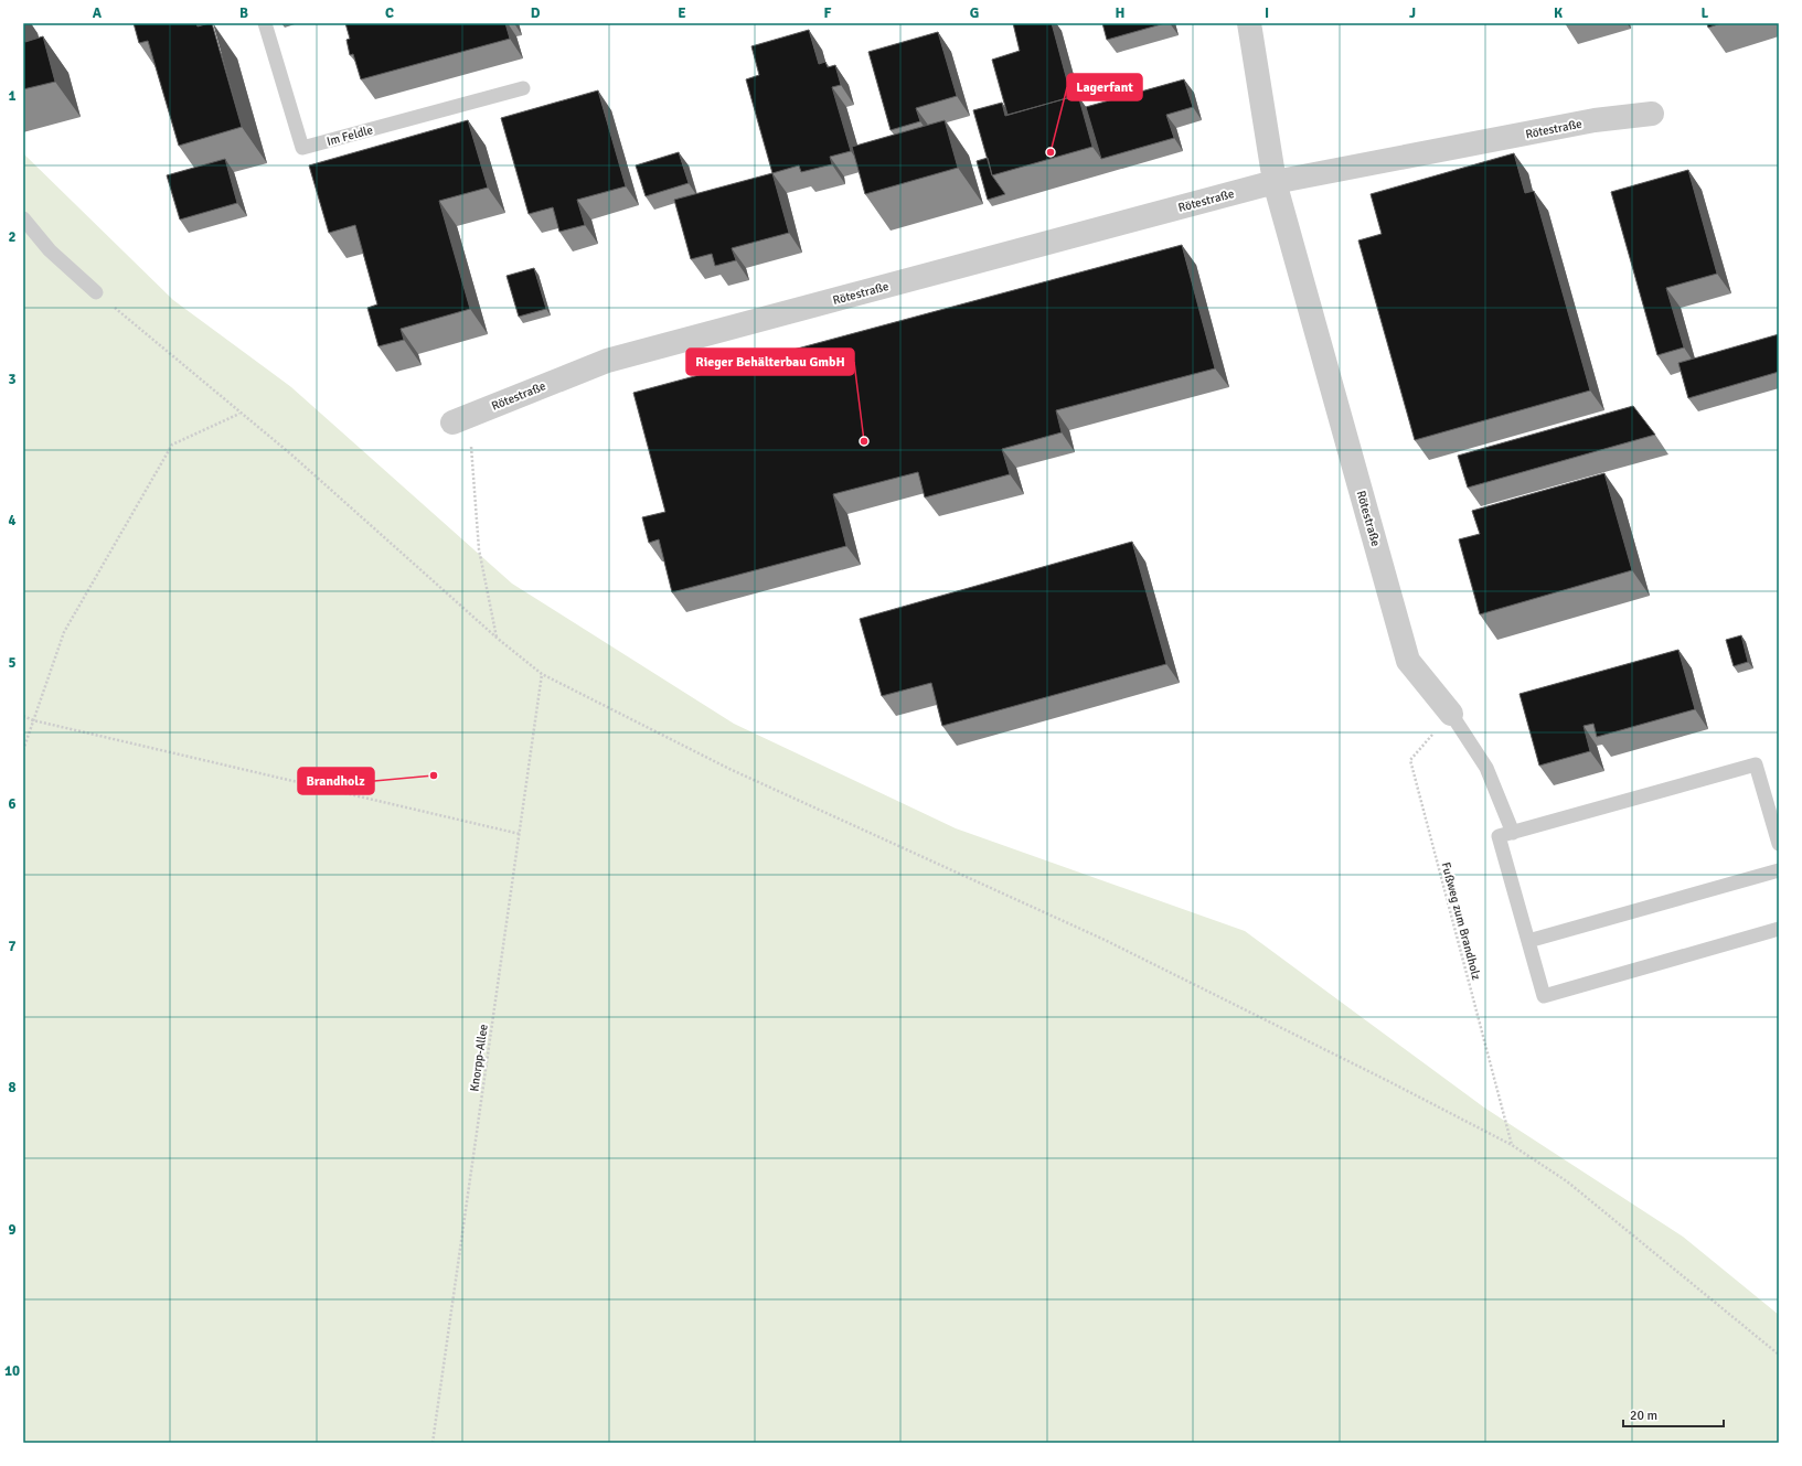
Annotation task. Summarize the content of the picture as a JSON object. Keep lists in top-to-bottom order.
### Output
{
  "streets": {
    "street": ["Rötestraße"],
    "lane": ["Im Feldle"],
    "path": ["Fußweg zum Brandholz", "Knorpp-Allee"]
  },
  "crossings": [
    ["Rötestraße", "Fußweg zum Brandholz"]
  ],
  "places": ["Lagerfant", "Rieger Behälterbau GmbH", "Brandholz"],
  "scale_bar": "20 m",
  "grid": {
    "columns": [
      "A",
      "B",
      "C",
      "D",
      "E",
      "F",
      "G",
      "H",
      "I",
      "J",
      "K",
      "L"
    ],
    "rows": [
      "1",
      "2",
      "3",
      "4",
      "5",
      "6",
      "7",
      "8",
      "9",
      "10"
    ]
  }
}
